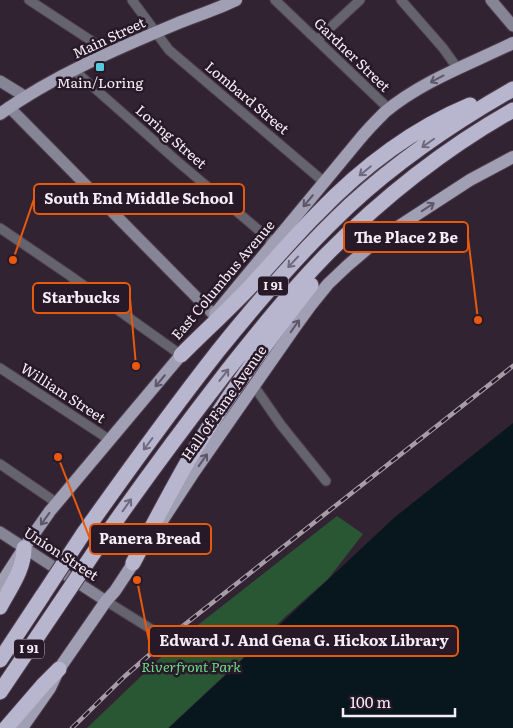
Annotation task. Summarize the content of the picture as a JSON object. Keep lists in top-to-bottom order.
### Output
{
  "streets": {
    "highway": ["I 91"],
    "main road": [
      "Main Street",
      "East Columbus Avenue",
      "Hall of Fame Avenue",
      "Union Street"
    ],
    "street": [
      "Gardner Street",
      "Lombard Street",
      "Loring Street",
      "William Street"
    ]
  },
  "crossings": [
    ["Main Street", "Lombard Street"],
    ["Main Street", "Loring Street"],
    ["Gardner Street", "East Columbus Avenue"],
    ["Lombard Street", "East Columbus Avenue"],
    ["Loring Street", "East Columbus Avenue"],
    ["East Columbus Avenue", "William Street"],
    ["East Columbus Avenue", "Union Street"],
    ["Hall of Fame Avenue", "Union Street"]
  ],
  "one_way": ["East Columbus Avenue", "Hall of Fame Avenue"],
  "parks": ["Riverfront Park"],
  "places": {
    "transit": ["Main/Loring"],
    "other": [
      "South End Middle School",
      "The Place 2 Be",
      "Starbucks",
      "Panera Bread",
      "Edward J. And Gena G. Hickox Library"
    ]
  },
  "scale_bar": "100 m"
}
